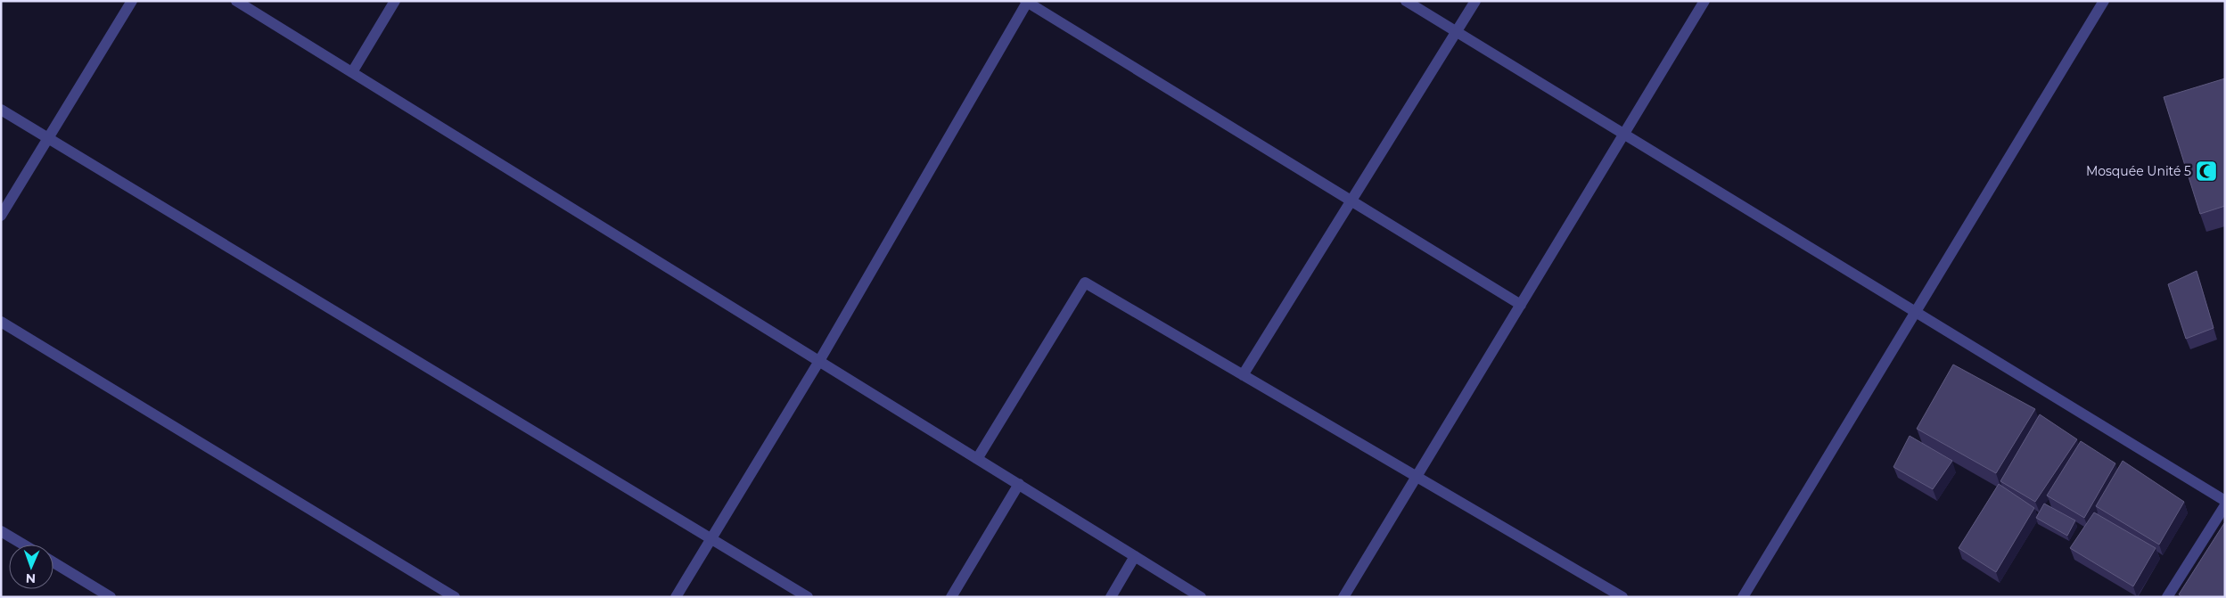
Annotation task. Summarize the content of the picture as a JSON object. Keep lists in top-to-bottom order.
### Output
{
  "places": {
    "mosque": ["Mosquée Unité 5"]
  },
  "north": "bottom"
}
